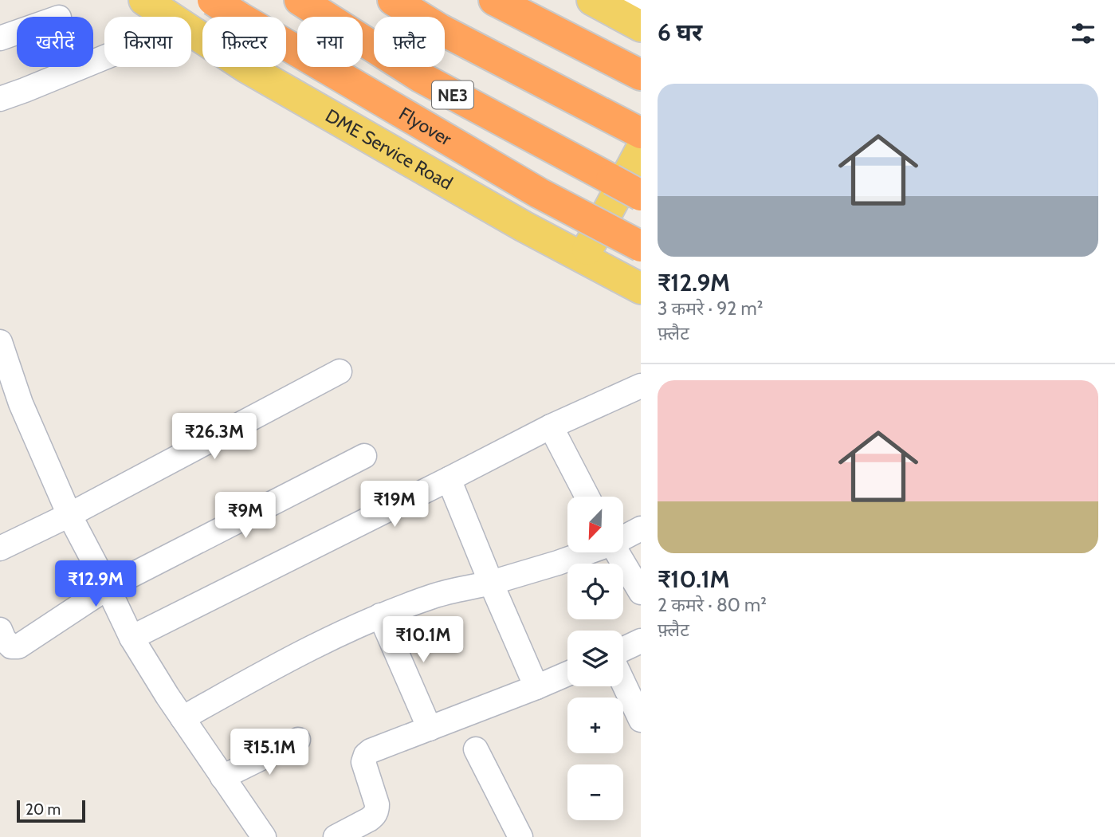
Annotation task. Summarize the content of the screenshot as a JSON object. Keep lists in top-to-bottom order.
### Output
{
  "streets": {
    "highway": ["NE3", "Flyover"],
    "main road": ["DME Service Road"]
  },
  "scale_bar": "20 m",
  "north": "bottom left",
  "page": {
    "heading": "6 घर",
    "chip": [
      "खरीदें",
      "किराया",
      "फ़िल्टर",
      "नया",
      "फ़्लैट"
    ],
    "list": [
      {
        "name": "₹12.9M",
        "note": "3 कमरे · 92 m² · फ़्लैट"
      },
      {
        "name": "₹10.1M",
        "note": "2 कमरे · 80 m² · फ़्लैट"
      }
    ],
    "price": [
      "₹26.3M",
      "₹19M",
      "₹9M",
      "₹12.9M",
      "₹10.1M",
      "₹15.1M"
    ],
    "map_buttons": ["+", "−"],
    "scale": "20 m"
  }
}
